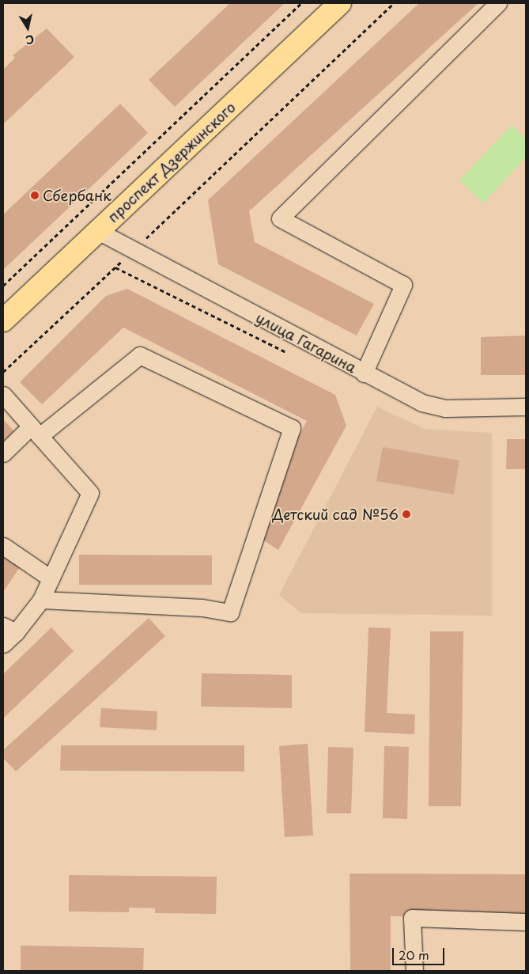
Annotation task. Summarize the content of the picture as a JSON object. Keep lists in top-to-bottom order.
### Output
{
  "streets": {
    "main road": ["проспект Дзержинского"],
    "street": ["улица Гагарина"]
  },
  "crossings": [
    ["проспект Дзержинского", "улица Гагарина"]
  ],
  "places": ["Сбербанк", "Детский сад №56"],
  "scale_bar": "20 m",
  "north": "bottom"
}
